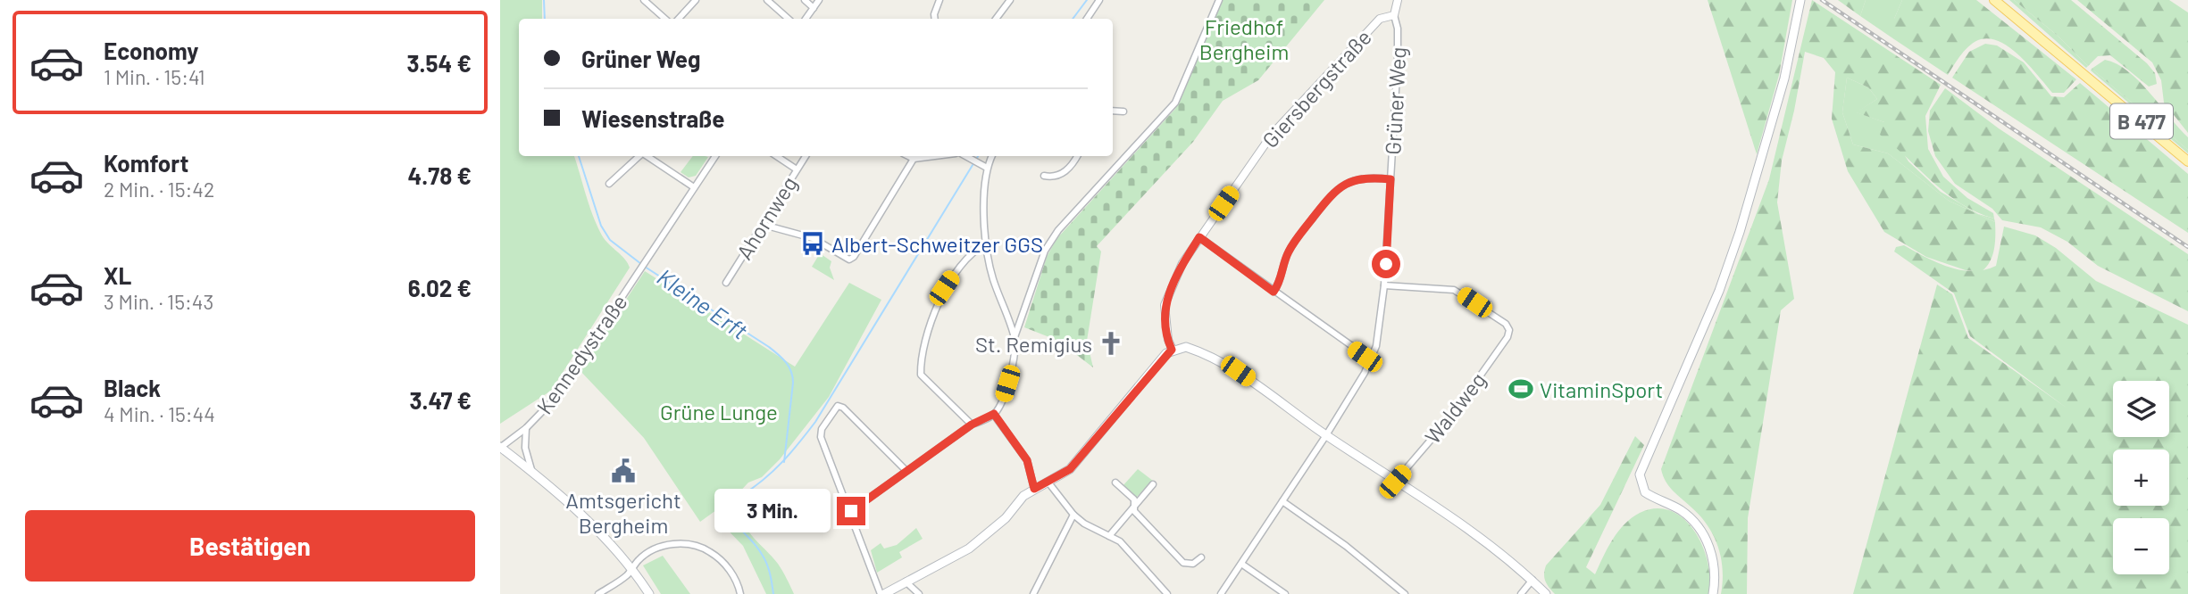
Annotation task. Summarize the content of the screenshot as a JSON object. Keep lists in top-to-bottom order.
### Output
{
  "streets": {
    "main road": ["B 477"],
    "street": [
      "Giersbergstraße",
      "Grüner Weg",
      "Ahornweg",
      "Kennedystraße",
      "Waldweg"
    ]
  },
  "crossings": [
    ["Giersbergstraße", "Grüner Weg"],
    ["Grüner Weg", "Waldweg"]
  ],
  "water": ["Kleine Erft"],
  "parks": ["Friedhof Bergheim", "Grüne Lunge"],
  "places": {
    "bus stop": ["Albert-Schweitzer GGS"],
    "church": ["St. Remigius"],
    "sports": ["VitaminSport"],
    "public building": ["Amtsgericht Bergheim"]
  },
  "page": {
    "list": [
      {
        "name": "Economy",
        "note": "1 Min. · 15:41",
        "value": "3.54 €"
      },
      {
        "name": "Komfort",
        "note": "2 Min. · 15:42",
        "value": "4.78 €"
      },
      {
        "name": "XL",
        "note": "3 Min. · 15:43",
        "value": "6.02 €"
      },
      {
        "name": "Black",
        "note": "4 Min. · 15:44",
        "value": "3.47 €"
      }
    ],
    "banner": ["Grüner Weg", "Wiesenstraße"],
    "map_buttons": ["+", "−"],
    "bubble": "3 Min.",
    "buttons": "Bestätigen"
  }
}
